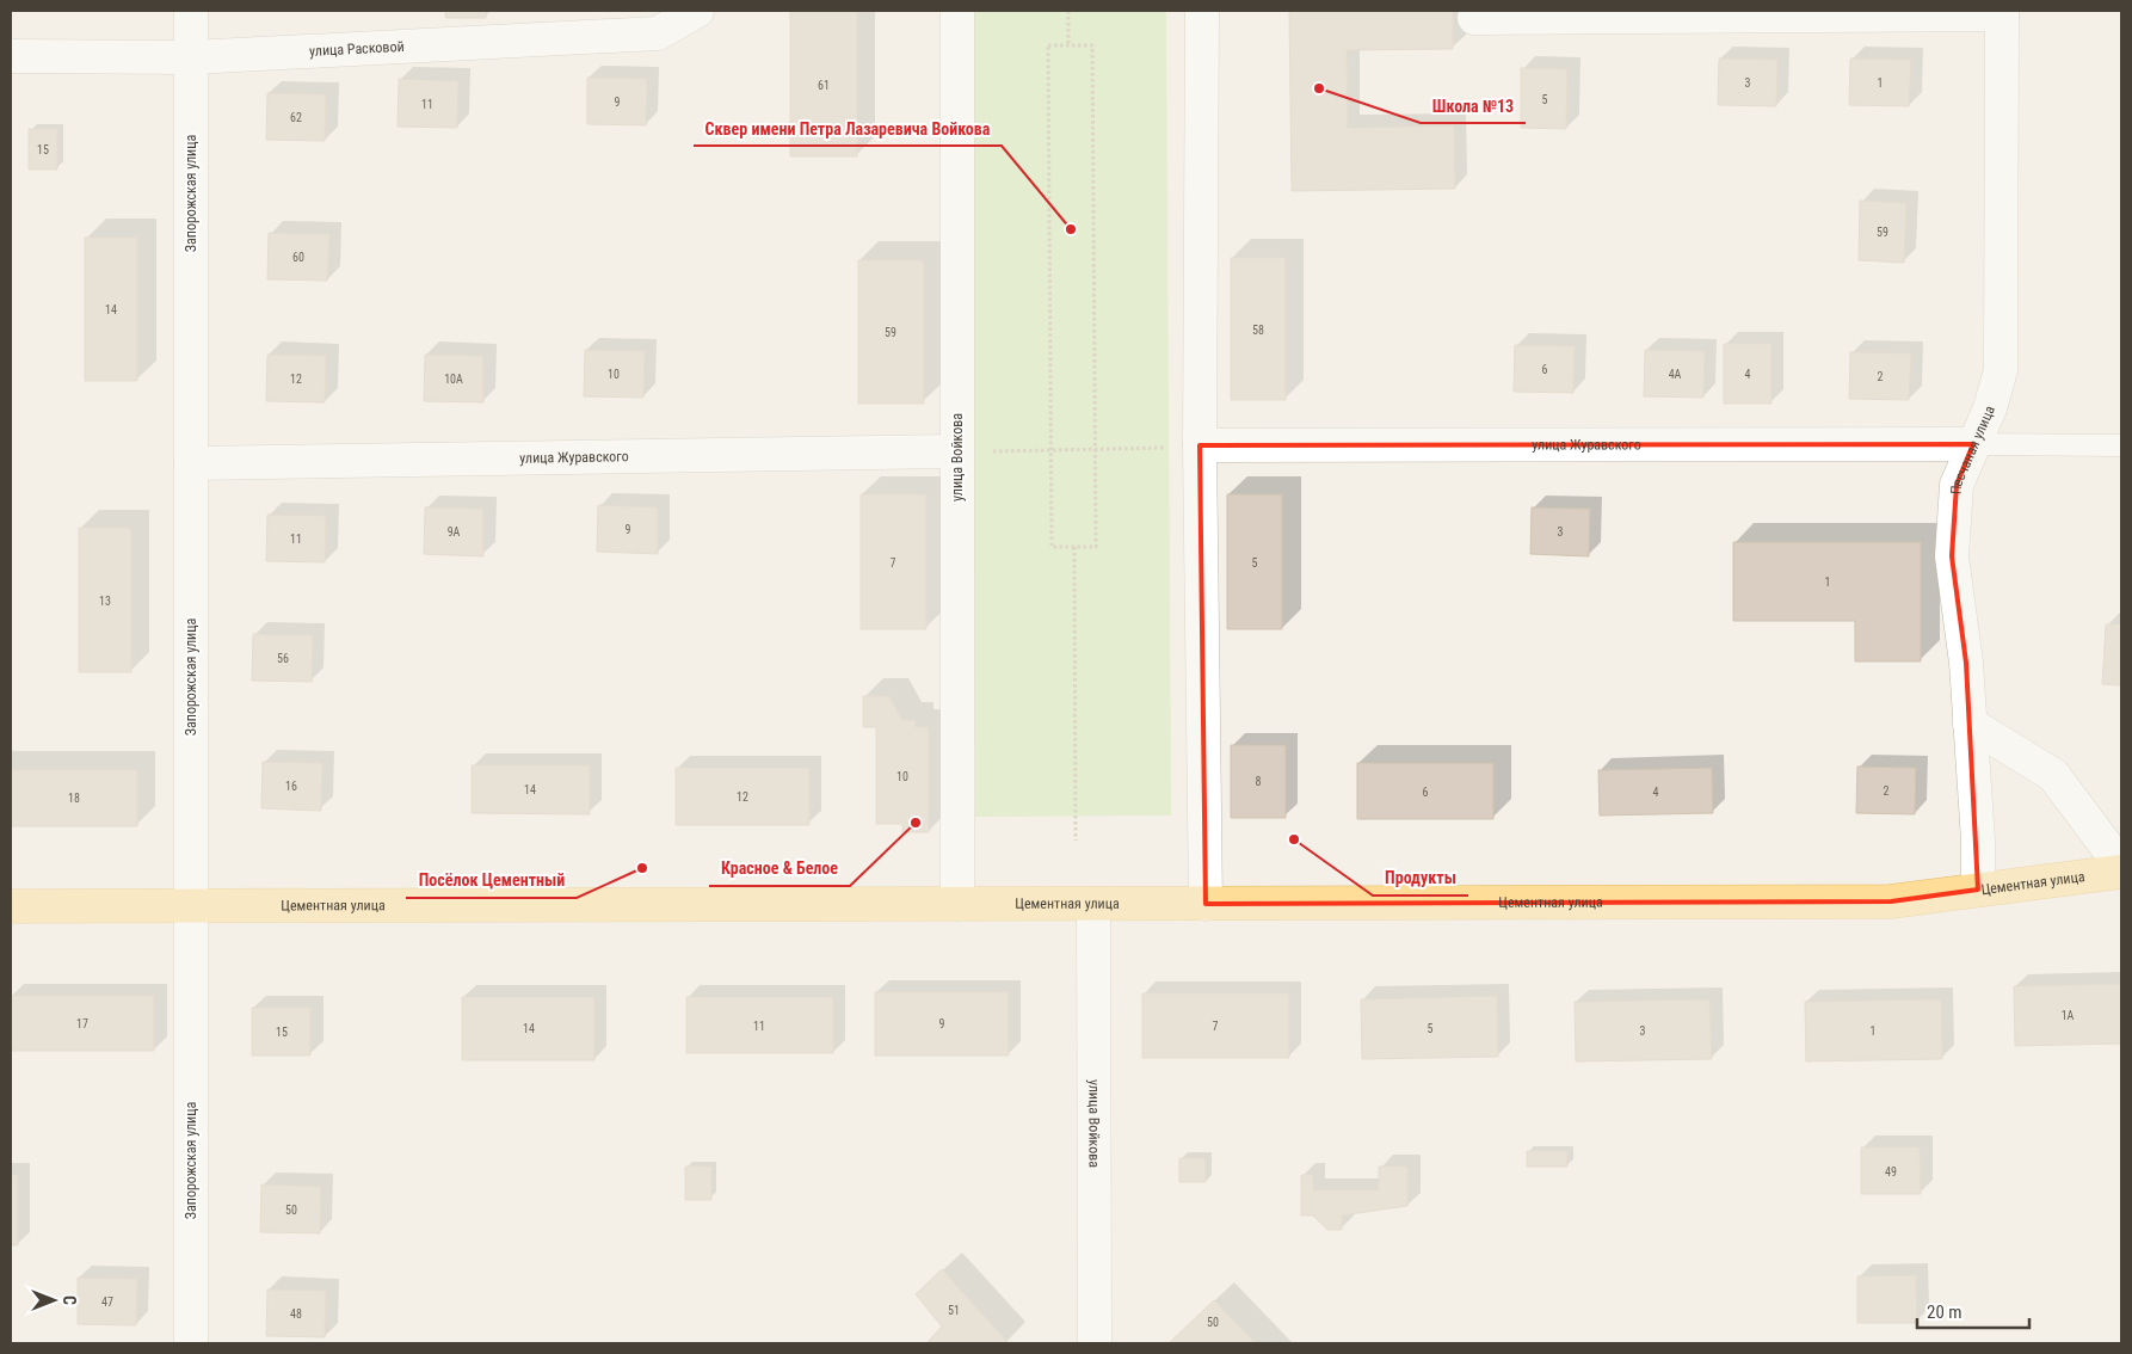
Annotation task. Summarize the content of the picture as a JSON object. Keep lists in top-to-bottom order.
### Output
{
  "streets": {
    "main road": ["Цементная улица"],
    "street": [
      "улица Расковой",
      "Запорожская улица",
      "улица Журавского",
      "Песчаная улица",
      "улица Войкова"
    ]
  },
  "crossings": [
    ["улица Расковой", "Запорожская улица"],
    ["Запорожская улица", "улица Журавского"],
    ["Запорожская улица", "Цементная улица"],
    ["улица Журавского", "Песчаная улица"],
    ["улица Журавского", "улица Войкова"],
    ["Песчаная улица", "Цементная улица"],
    ["улица Войкова", "Цементная улица"]
  ],
  "places": [
    "Школа №13",
    "Сквер имени Петра Лазаревича Войкова",
    "Красное & Белое",
    "Продукты",
    "Посёлок Цементный"
  ],
  "house_numbers": [
    "3",
    "1",
    "61",
    "5",
    "9",
    "11",
    "62",
    "15",
    "59",
    "60",
    "14",
    "58",
    "59",
    "6",
    "10",
    "4А",
    "4",
    "2",
    "12",
    "10А",
    "9",
    "9А",
    "3",
    "11",
    "7",
    "5",
    "1",
    "13",
    "56",
    "10",
    "8",
    "16",
    "14",
    "2",
    "6",
    "4",
    "12",
    "18",
    "1А",
    "17",
    "9",
    "11",
    "7",
    "14",
    "5",
    "3",
    "1",
    "15",
    "49",
    "50",
    "47",
    "51",
    "48",
    "50"
  ],
  "scale_bar": "20 m",
  "north": "right"
}
